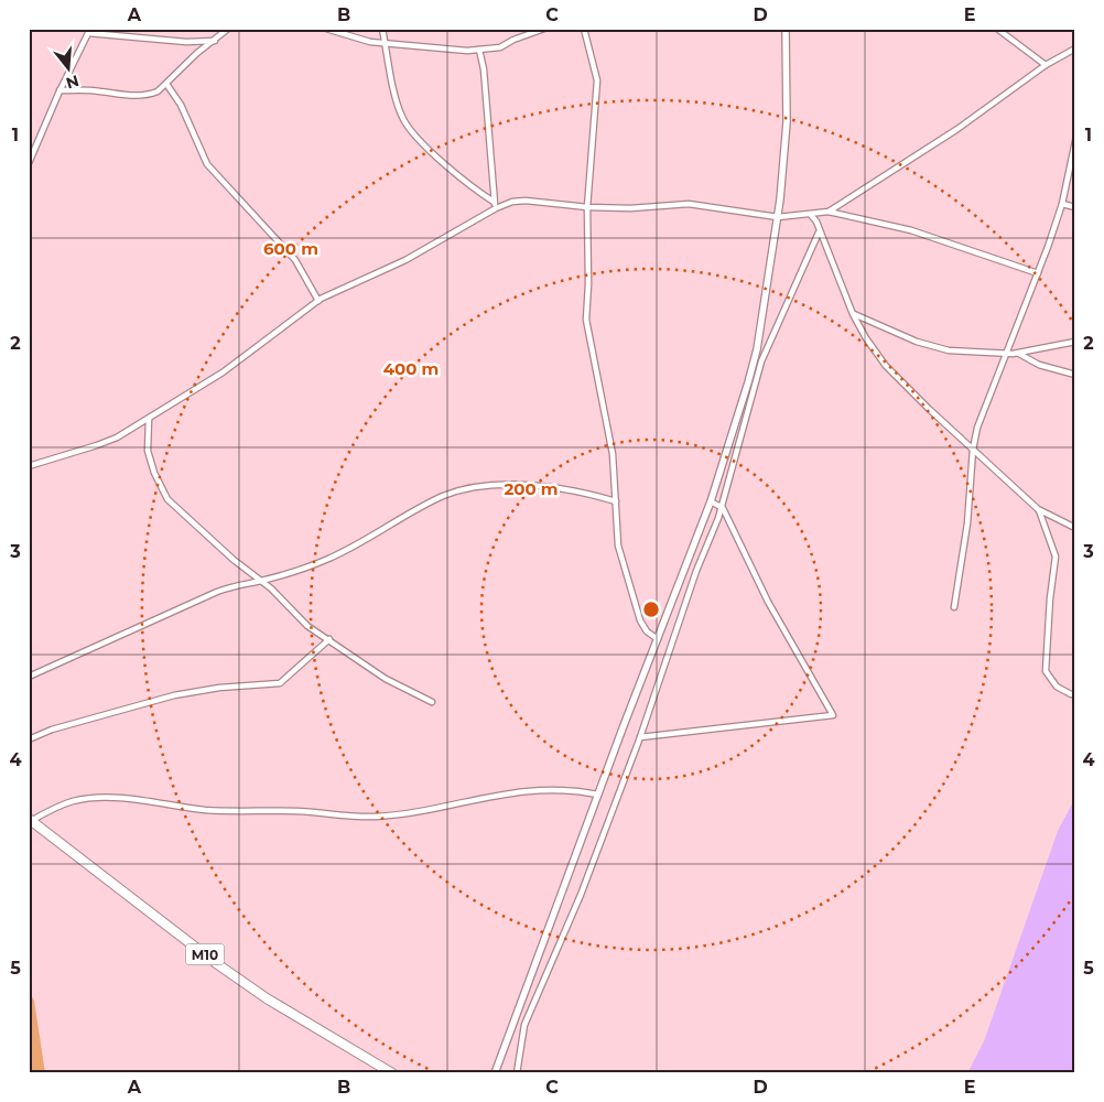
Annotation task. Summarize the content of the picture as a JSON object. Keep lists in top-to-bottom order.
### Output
{
  "streets": {
    "main road": ["M10"]
  },
  "north": "bottom",
  "grid": {
    "columns": [
      "A",
      "B",
      "C",
      "D",
      "E"
    ],
    "rows": [
      "1",
      "2",
      "3",
      "4",
      "5"
    ]
  },
  "rings": ["600 m", "400 m", "200 m"]
}
